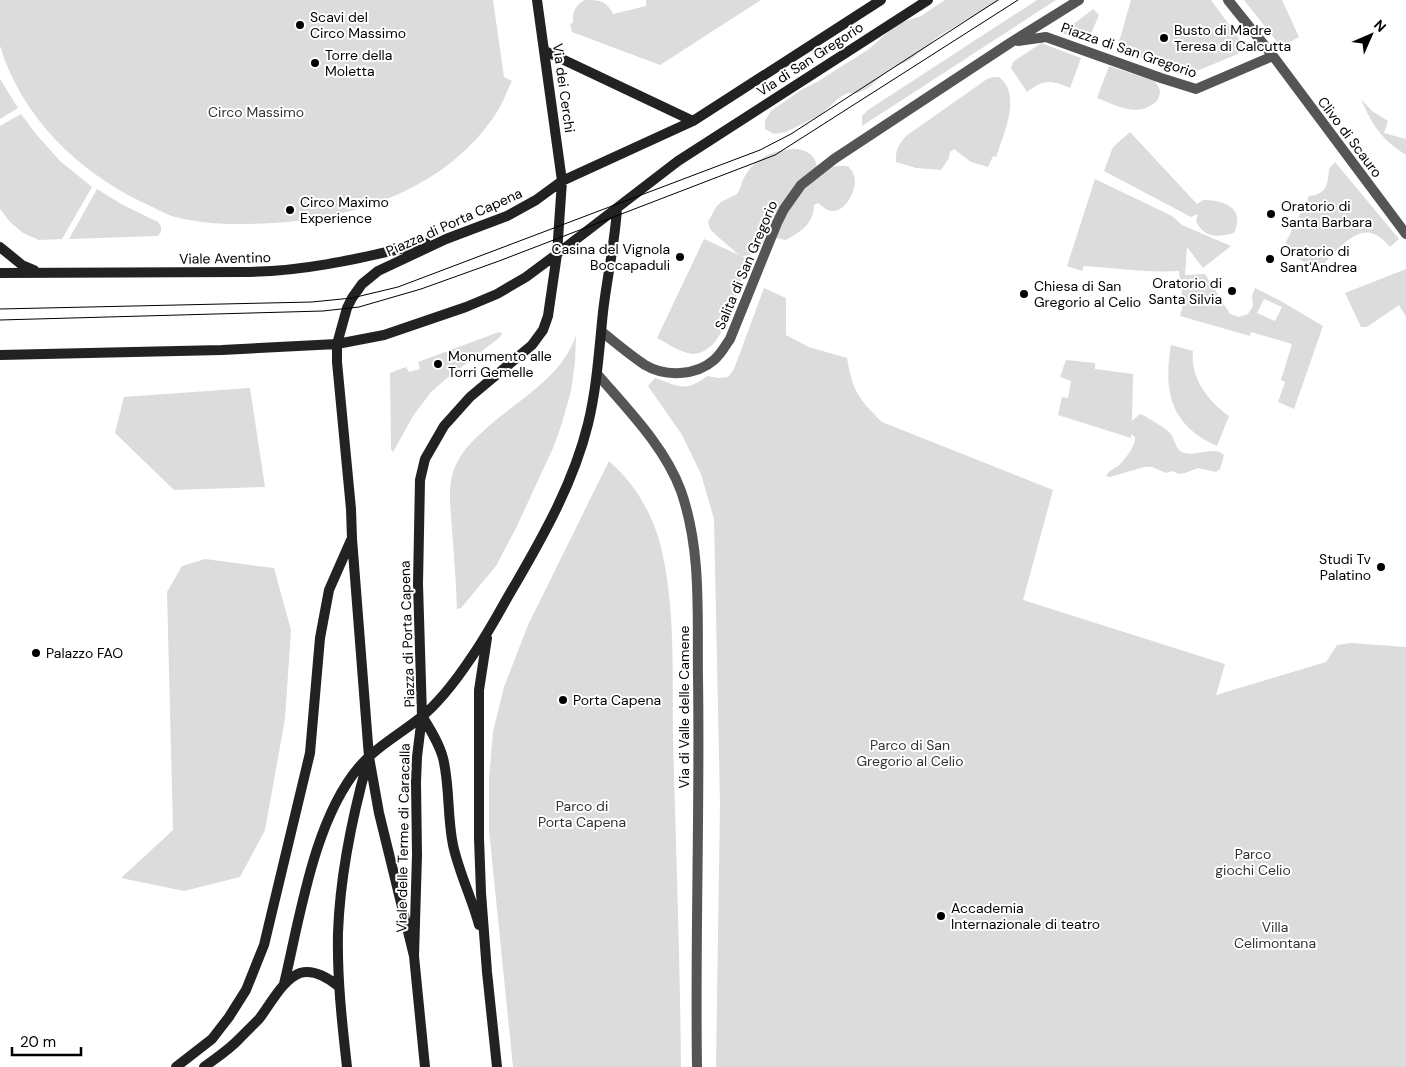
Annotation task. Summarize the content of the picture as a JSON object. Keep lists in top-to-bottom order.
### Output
{
  "streets": {
    "main road": [
      "Via di San Gregorio",
      "Via dei Cerchi",
      "Piazza di Porta Capena",
      "Viale Aventino",
      "Viale delle Terme di Caracalla"
    ],
    "street": [
      "Piazza di San Gregorio",
      "Clivo di Scauro",
      "Salita di San Gregorio",
      "Via di Valle delle Camene"
    ]
  },
  "crossings": [
    ["Piazza di San Gregorio", "Clivo di Scauro"],
    ["Piazza di San Gregorio", "Salita di San Gregorio"],
    ["Via di San Gregorio", "Piazza di Porta Capena"],
    ["Via dei Cerchi", "Piazza di Porta Capena"],
    ["Piazza di Porta Capena", "Viale Aventino"],
    ["Piazza di Porta Capena", "Salita di San Gregorio"],
    ["Piazza di Porta Capena", "Via di Valle delle Camene"],
    ["Piazza di Porta Capena", "Viale delle Terme di Caracalla"]
  ],
  "parks": [
    "Circo Massimo",
    "Parco di San Gregorio al Celio",
    "Parco di Porta Capena",
    "Parco giochi Celio",
    "Villa Celimontana"
  ],
  "places": [
    "Scavi del Circo Massimo",
    "Busto di Madre Teresa di Calcutta",
    "Torre della Moletta",
    "Circo Maximo Experience",
    "Oratorio di Santa Barbara",
    "Casina del Vignola Boccapaduli",
    "Oratorio di Sant'Andrea",
    "Oratorio di Santa Silvia",
    "Chiesa di San Gregorio al Celio",
    "Monumento alle Torri Gemelle",
    "Studi Tv Palatino",
    "Palazzo FAO",
    "Porta Capena",
    "Accademia Internazionale di teatro"
  ],
  "scale_bar": "20 m",
  "north": "top right"
}
